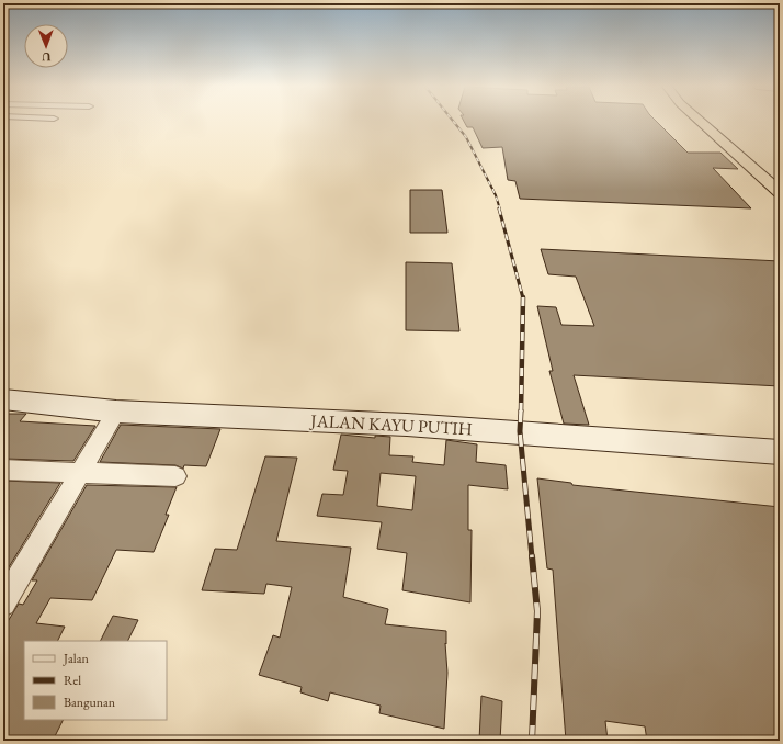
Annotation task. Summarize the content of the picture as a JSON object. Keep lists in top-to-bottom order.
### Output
{
  "streets": {
    "street": ["JALAN KAYU PUTIH"]
  },
  "legend": ["Jalan", "Rel", "Bangunan"],
  "north": "bottom"
}
